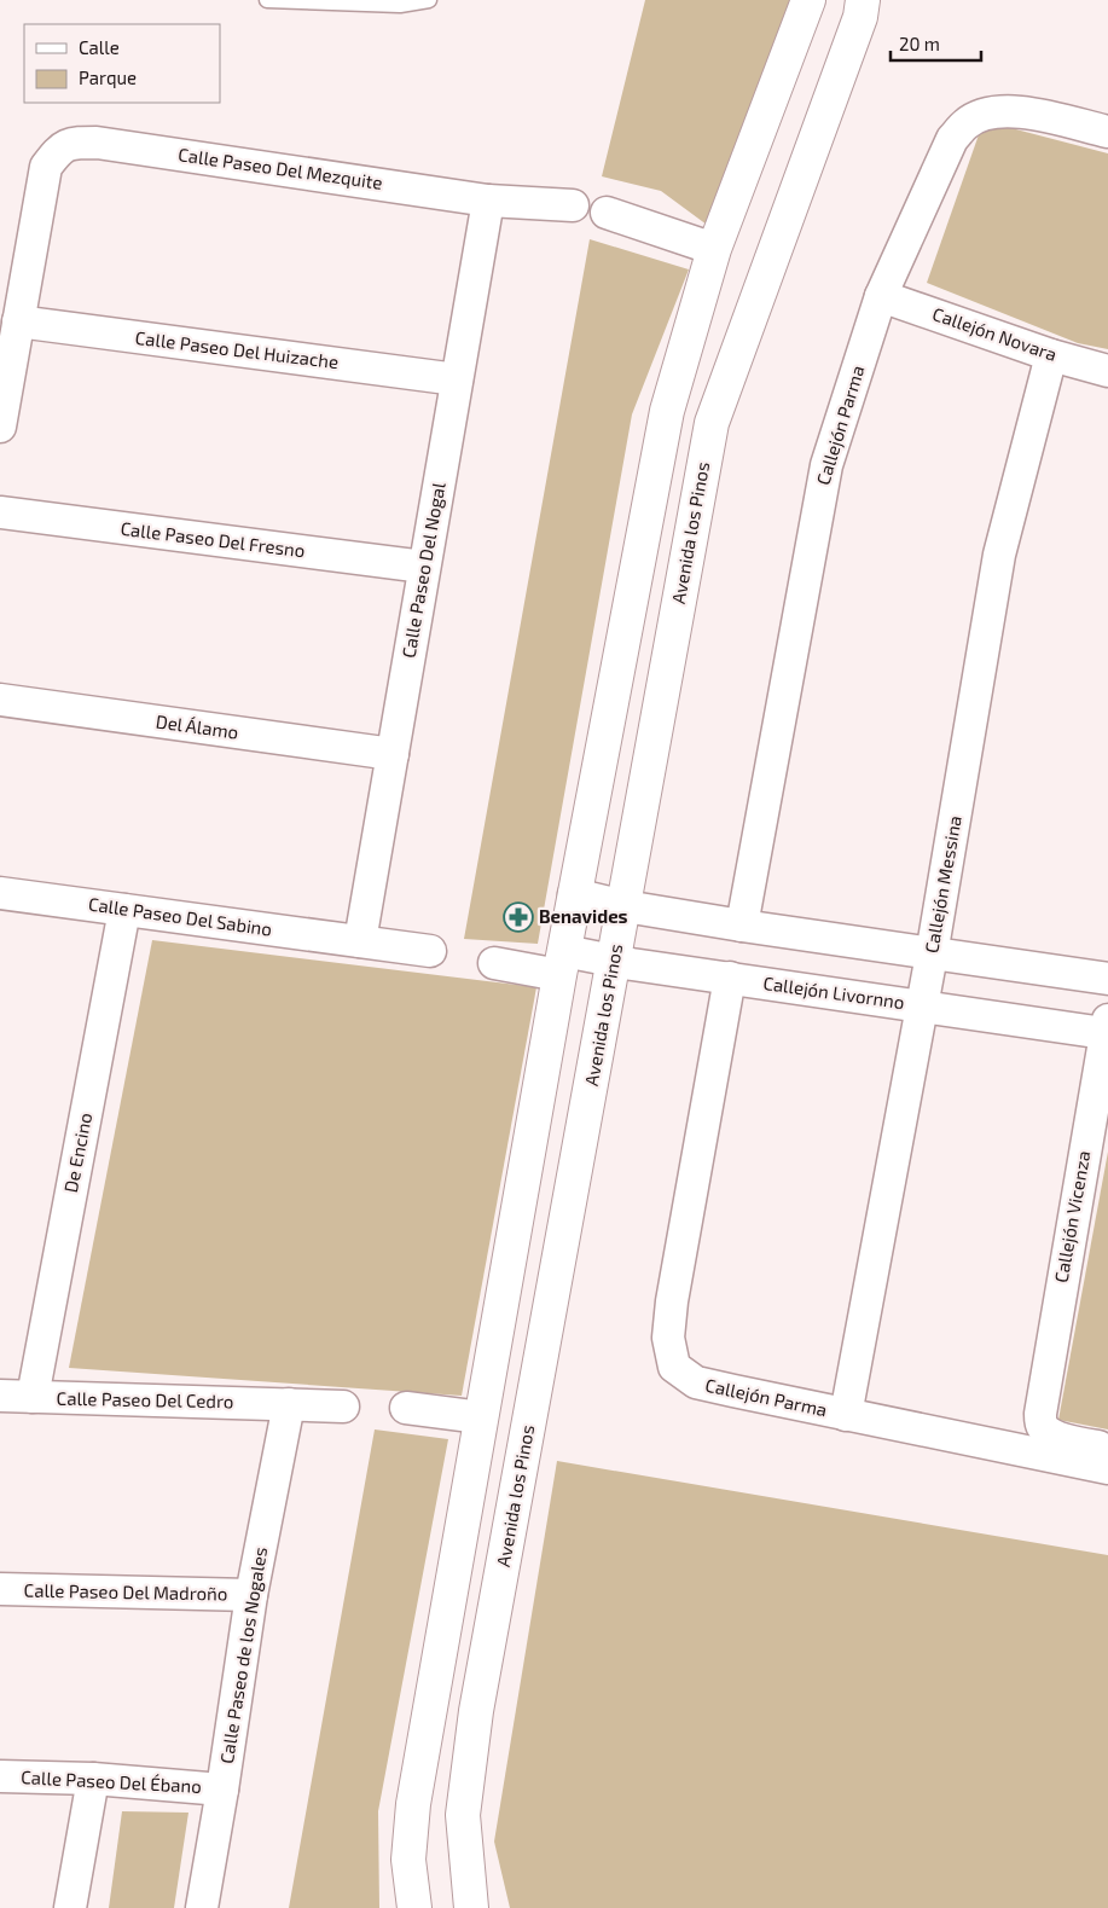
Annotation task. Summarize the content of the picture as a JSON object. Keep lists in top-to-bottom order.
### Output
{
  "streets": {
    "street": [
      "Calle Paseo Del Mezquite",
      "Callejón Novara",
      "Calle Paseo Del Huizache",
      "Callejón Parma",
      "Avenida los Pinos",
      "Calle Paseo Del Fresno",
      "Calle Paseo Del Nogal",
      "Del Álamo",
      "Callejón Messina",
      "Calle Paseo Del Sabino",
      "Callejón Livornno",
      "De Encino",
      "Callejón Vicenza",
      "Calle Paseo Del Cedro",
      "Calle Paseo Del Madroño",
      "Calle Paseo de los Nogales",
      "Calle Paseo Del Ébano"
    ]
  },
  "crossings": [
    ["Calle Paseo Del Mezquite", "Calle Paseo Del Huizache"],
    ["Calle Paseo Del Mezquite", "Calle Paseo Del Nogal"],
    ["Callejón Novara", "Callejón Parma"],
    ["Callejón Novara", "Callejón Messina"],
    ["Calle Paseo Del Huizache", "Calle Paseo Del Nogal"],
    ["Callejón Parma", "Callejón Messina"],
    ["Callejón Parma", "Callejón Livornno"],
    ["Avenida los Pinos", "Callejón Livornno"],
    ["Calle Paseo Del Fresno", "Calle Paseo Del Nogal"],
    ["Calle Paseo Del Nogal", "Del Álamo"],
    ["Calle Paseo Del Nogal", "Calle Paseo Del Sabino"],
    ["Callejón Messina", "Callejón Livornno"],
    ["Calle Paseo Del Sabino", "De Encino"],
    ["Callejón Livornno", "Callejón Vicenza"],
    ["De Encino", "Calle Paseo Del Cedro"],
    ["Calle Paseo Del Cedro", "Calle Paseo de los Nogales"],
    ["Calle Paseo Del Madroño", "Calle Paseo de los Nogales"],
    ["Calle Paseo de los Nogales", "Calle Paseo Del Ébano"]
  ],
  "places": {
    "pharmacy": ["Benavides"]
  },
  "legend": ["Calle", "Parque"],
  "scale_bar": "20 m"
}
